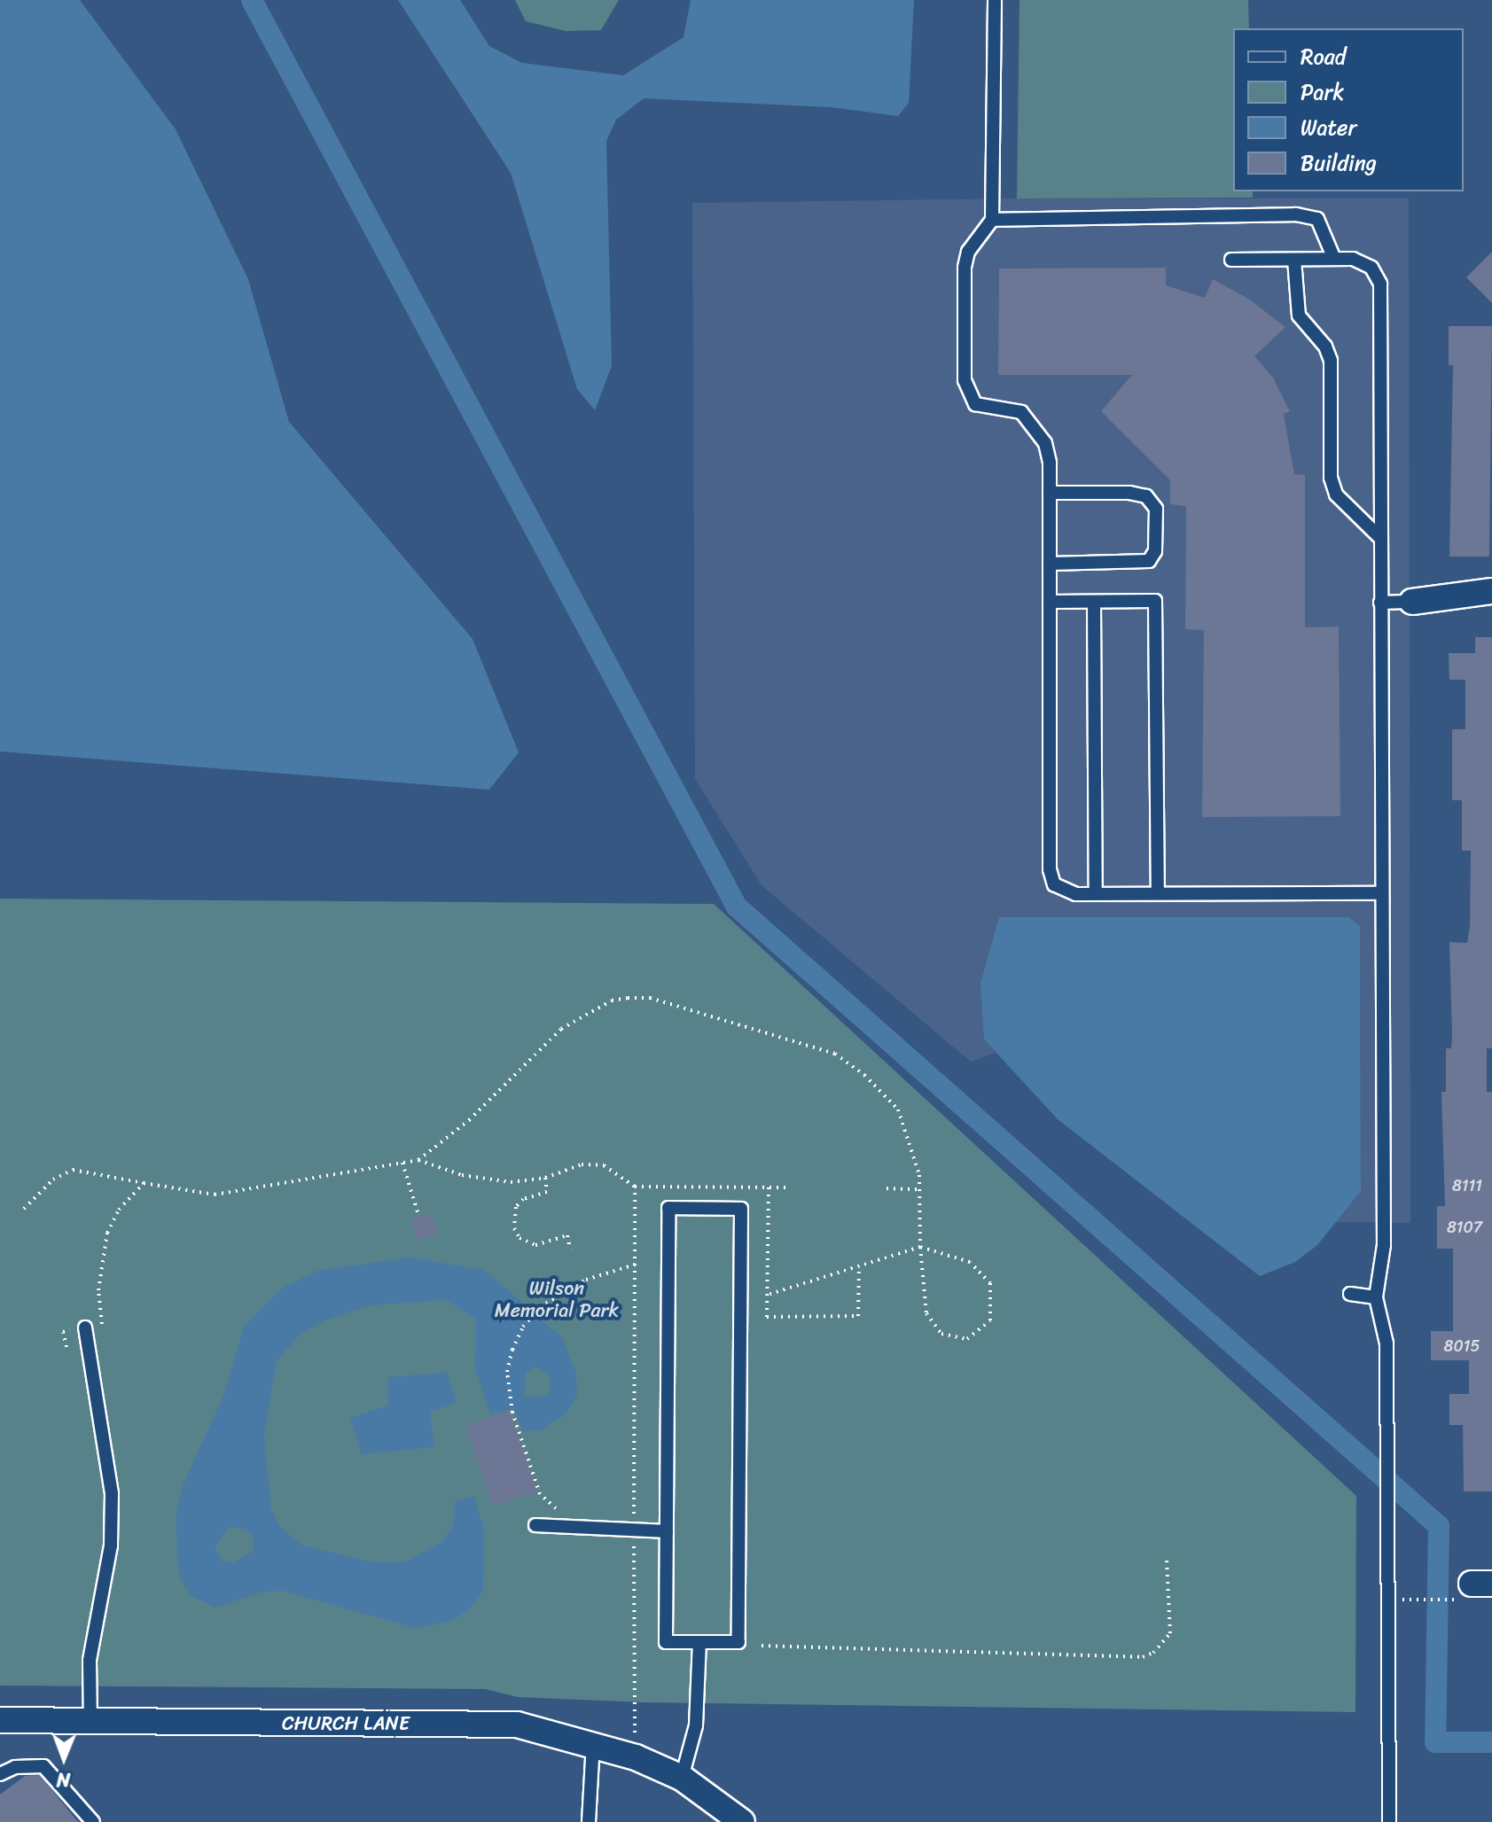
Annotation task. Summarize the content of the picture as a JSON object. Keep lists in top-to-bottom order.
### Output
{
  "streets": {
    "street": ["CHURCH LANE"]
  },
  "parks": ["Wilson Memorial Park"],
  "house_numbers": ["8111", "8107", "8015"],
  "legend": [
    "Road",
    "Park",
    "Water",
    "Building"
  ],
  "north": "bottom"
}
